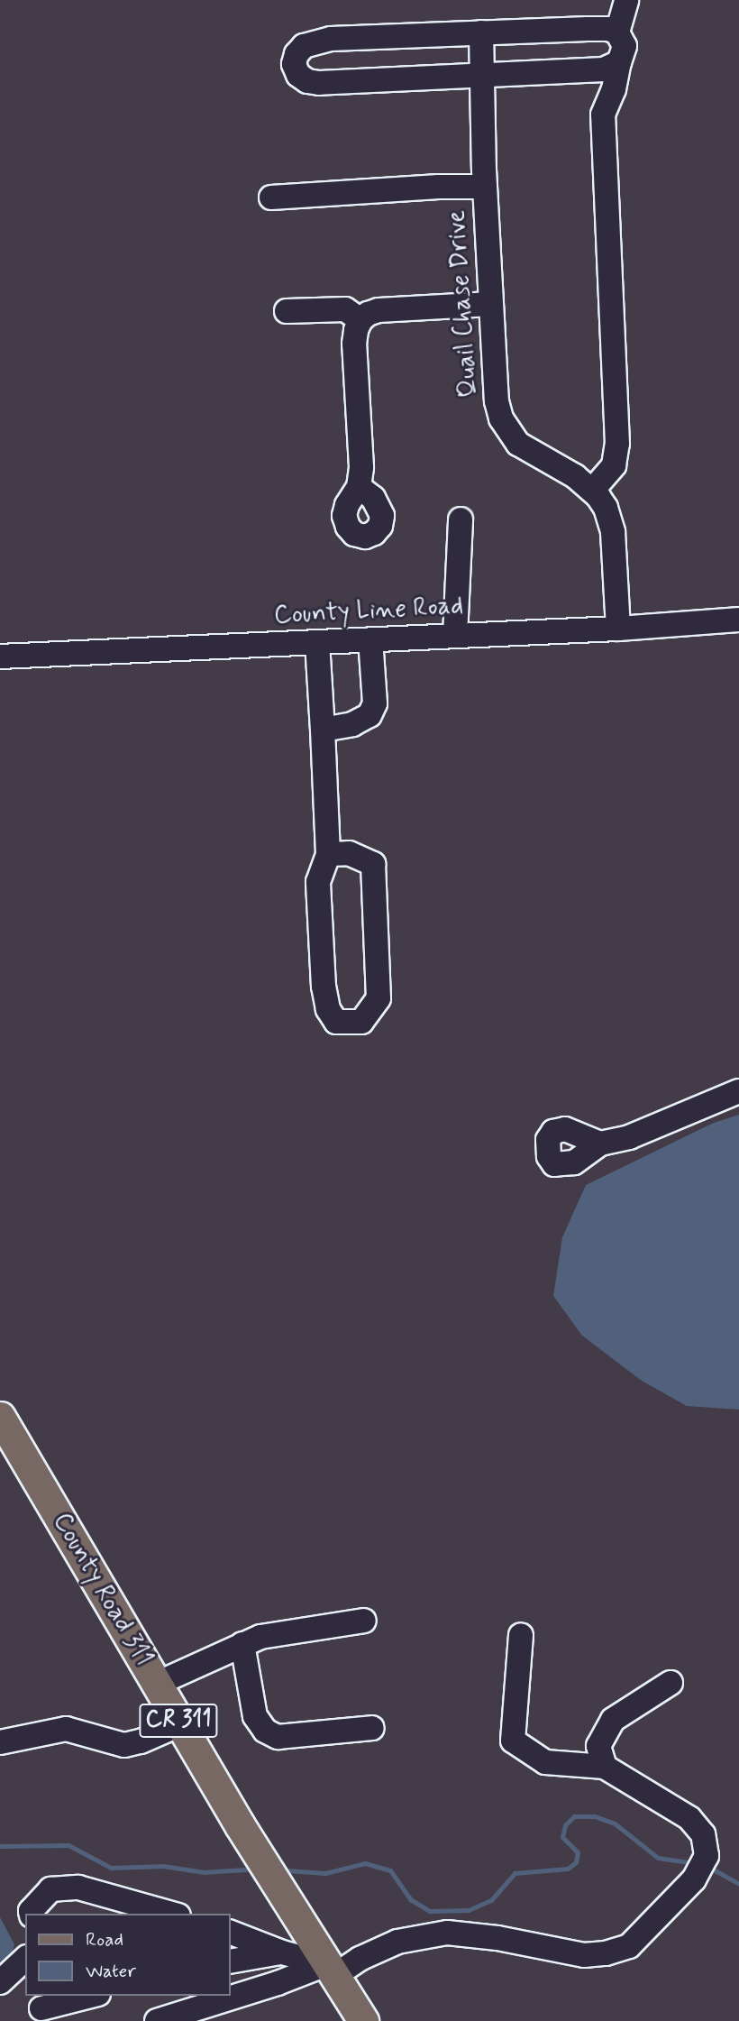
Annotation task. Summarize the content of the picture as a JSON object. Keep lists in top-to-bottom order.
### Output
{
  "streets": {
    "main road": ["County Road 311", "CR 311"],
    "street": ["Quail Chase Drive", "County Line Road"]
  },
  "crossings": [
    ["Quail Chase Drive", "County Line Road"]
  ],
  "legend": ["Road", "Water"]
}
